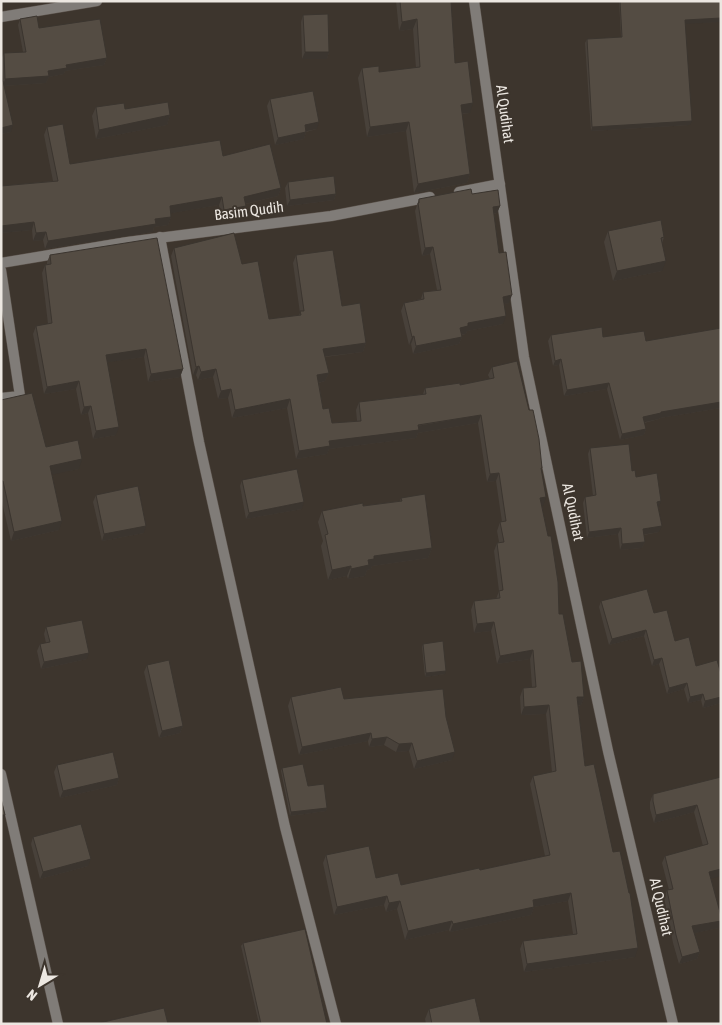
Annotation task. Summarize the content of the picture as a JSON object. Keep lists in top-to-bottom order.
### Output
{
  "streets": {
    "street": ["Al Qudihat", "Basim Qudih"]
  },
  "crossings": [
    ["Al Qudihat", "Basim Qudih"]
  ],
  "north": "bottom left"
}
